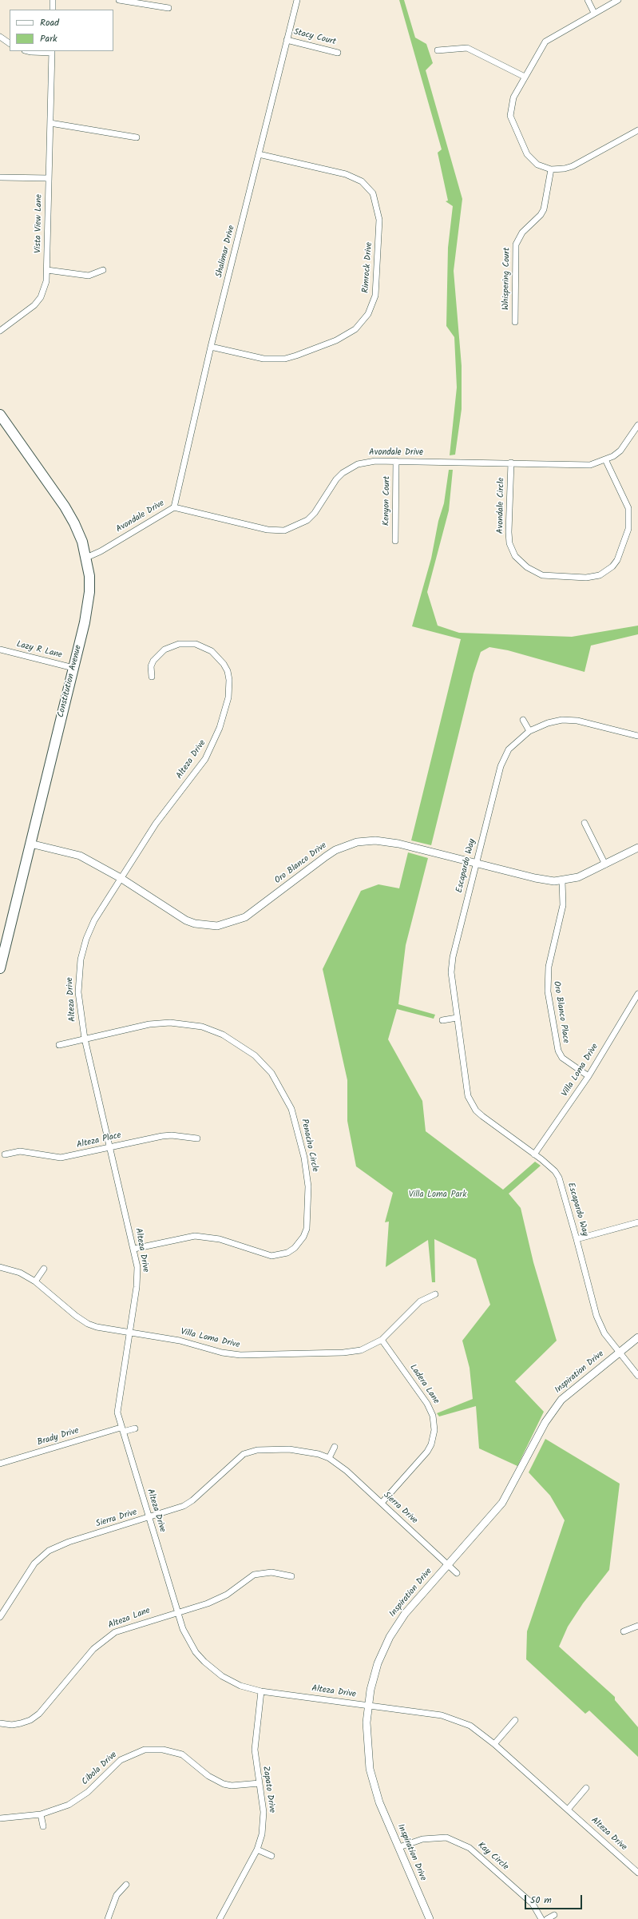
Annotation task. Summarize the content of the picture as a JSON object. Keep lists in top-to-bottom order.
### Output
{
  "streets": {
    "main road": ["Constitution Avenue"],
    "street": [
      "Stacy Court",
      "Vista View Lane",
      "Shalimar Drive",
      "Rimrock Drive",
      "Whispering Court",
      "Avondale Drive",
      "Kenyon Court",
      "Avondale Circle",
      "Lazy R Lane",
      "Alteza Drive",
      "Oro Blanco Drive",
      "Escapardo Way",
      "Oro Blanco Place",
      "Villa Loma Drive",
      "Alteza Place",
      "Penacho Circle",
      "Inspiration Drive",
      "Ladera Lane",
      "Brady Drive",
      "Sierra Drive",
      "Alteza Lane",
      "Cibola Drive",
      "Zapato Drive",
      "Kay Circle"
    ]
  },
  "crossings": [
    ["Stacy Court", "Shalimar Drive"],
    ["Shalimar Drive", "Rimrock Drive"],
    ["Shalimar Drive", "Avondale Drive"],
    ["Avondale Drive", "Kenyon Court"],
    ["Avondale Drive", "Avondale Circle"],
    ["Avondale Drive", "Constitution Avenue"],
    ["Lazy R Lane", "Constitution Avenue"],
    ["Constitution Avenue", "Oro Blanco Drive"],
    ["Alteza Drive", "Oro Blanco Drive"],
    ["Alteza Drive", "Villa Loma Drive"],
    ["Alteza Drive", "Alteza Place"],
    ["Alteza Drive", "Penacho Circle"],
    ["Alteza Drive", "Inspiration Drive"],
    ["Alteza Drive", "Brady Drive"],
    ["Alteza Drive", "Sierra Drive"],
    ["Alteza Drive", "Alteza Lane"],
    ["Alteza Drive", "Zapato Drive"],
    ["Oro Blanco Drive", "Escapardo Way"],
    ["Oro Blanco Drive", "Oro Blanco Place"],
    ["Escapardo Way", "Villa Loma Drive"],
    ["Escapardo Way", "Inspiration Drive"],
    ["Oro Blanco Place", "Villa Loma Drive"],
    ["Villa Loma Drive", "Ladera Lane"],
    ["Inspiration Drive", "Sierra Drive"],
    ["Inspiration Drive", "Kay Circle"],
    ["Ladera Lane", "Sierra Drive"],
    ["Cibola Drive", "Zapato Drive"]
  ],
  "parks": ["Villa Loma Park"],
  "legend": ["Road", "Park"],
  "scale_bar": "50 m"
}
